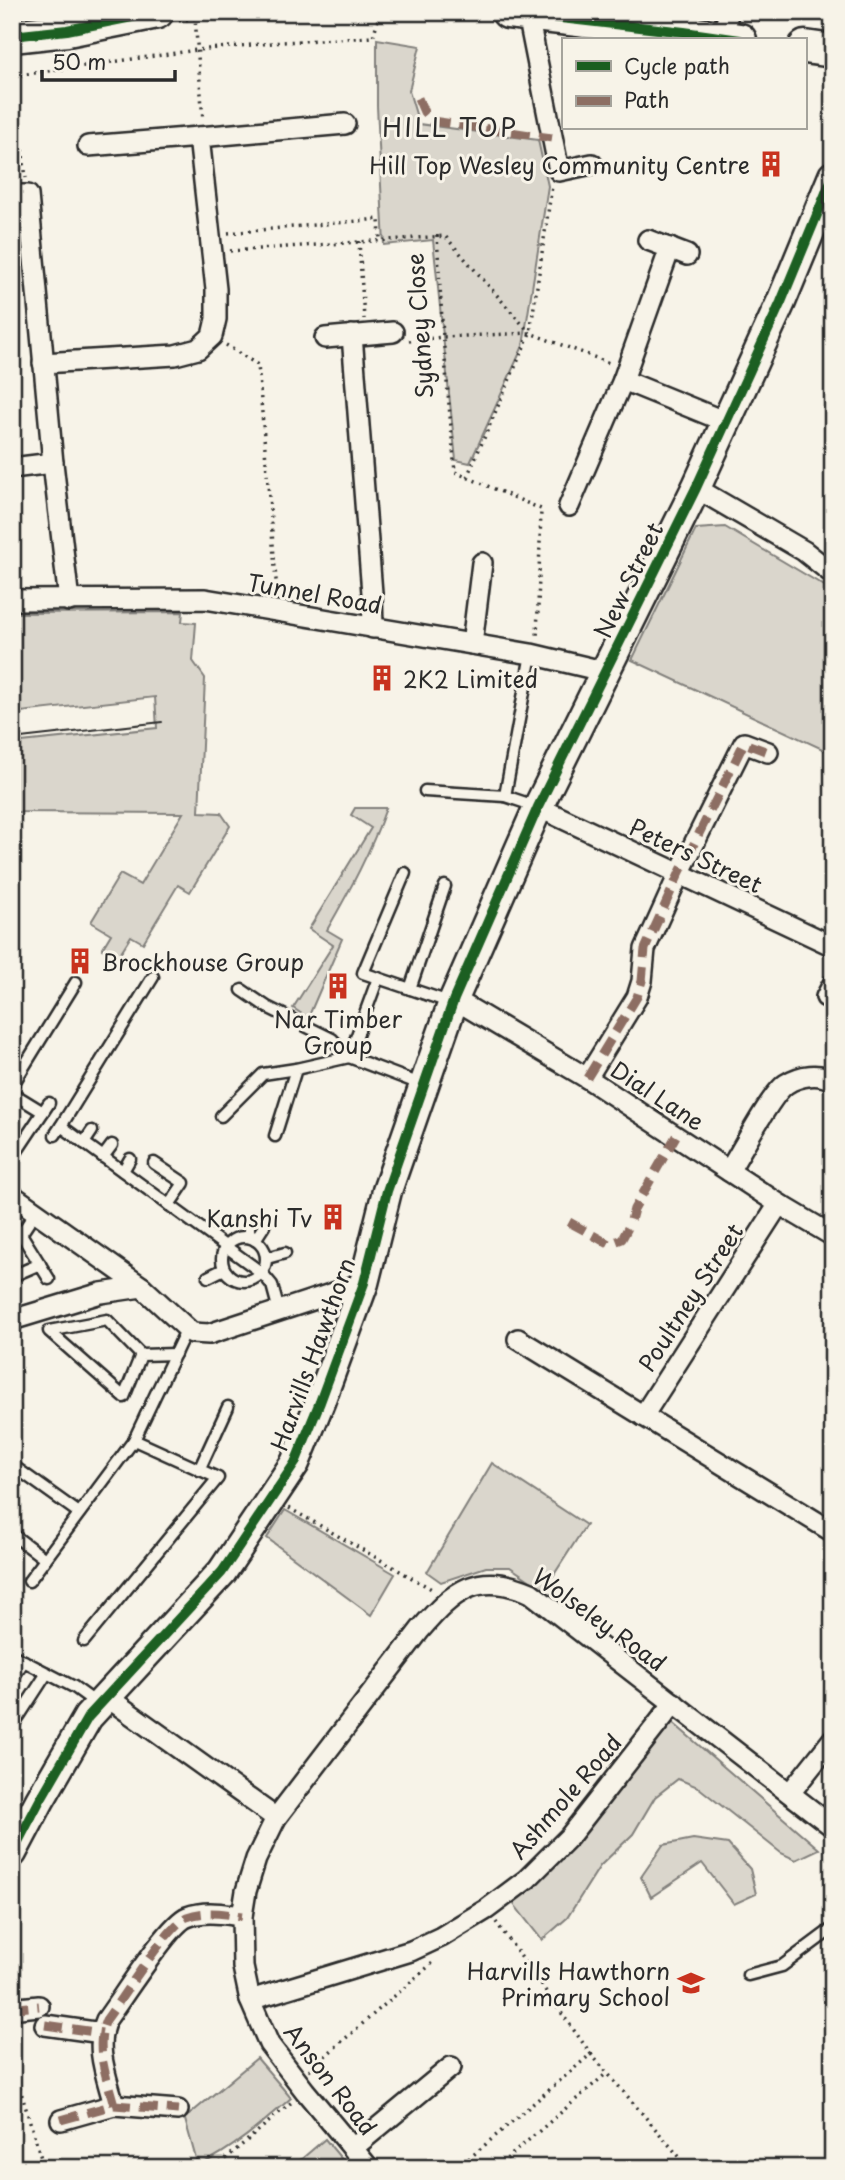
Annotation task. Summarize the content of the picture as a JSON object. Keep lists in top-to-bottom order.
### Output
{
  "streets": {
    "street": [
      "Sydney Close",
      "New Street",
      "Tunnel Road",
      "Peters Street",
      "Dial Lane",
      "Poultney Street",
      "Harvills Hawthorn",
      "Wolseley Road",
      "Ashmole Road",
      "Anson Road"
    ]
  },
  "crossings": [
    ["New Street", "Tunnel Road"],
    ["New Street", "Peters Street"],
    ["New Street", "Dial Lane"],
    ["New Street", "Harvills Hawthorn"],
    ["Dial Lane", "Poultney Street"],
    ["Dial Lane", "Harvills Hawthorn"],
    ["Wolseley Road", "Ashmole Road"],
    ["Wolseley Road", "Anson Road"],
    ["Ashmole Road", "Anson Road"]
  ],
  "districts": ["HILL TOP"],
  "places": {
    "building": [
      "Hill Top Wesley Community Centre",
      "2K2 Limited",
      "Brockhouse Group",
      "Nar Timber Group",
      "Kanshi Tv"
    ],
    "school or university": ["Harvills Hawthorn Primary School"]
  },
  "legend": ["Cycle path", "Path"],
  "scale_bar": "50 m"
}
